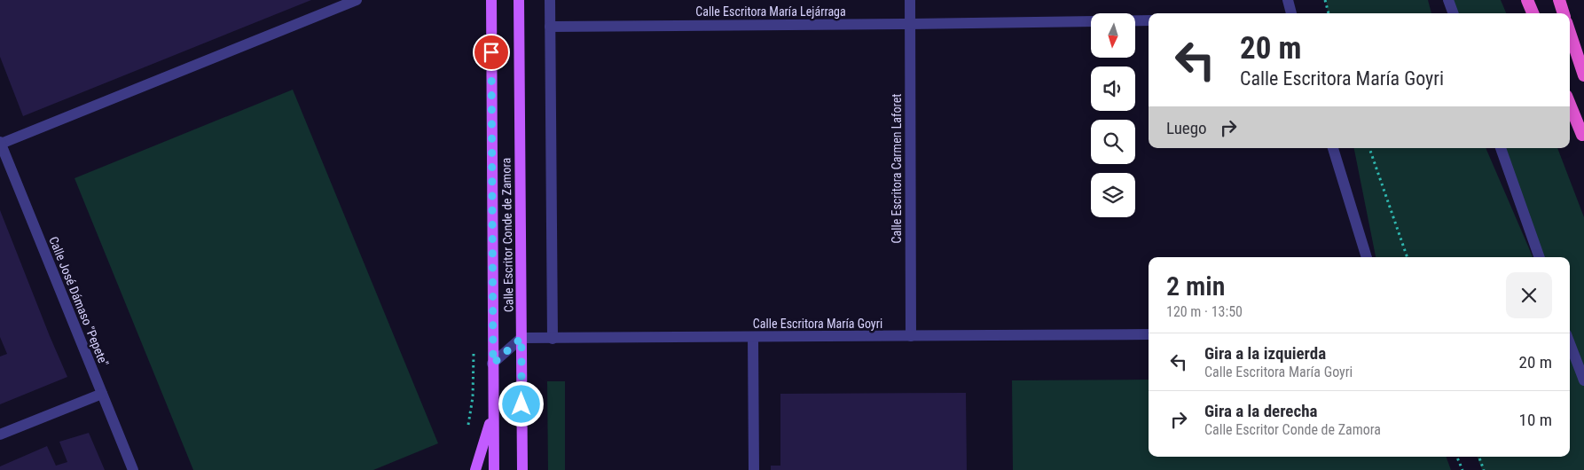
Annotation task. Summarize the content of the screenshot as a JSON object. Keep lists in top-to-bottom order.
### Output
{
  "streets": {
    "main road": ["Calle Escritor Conde de Zamora"],
    "street": [
      "Calle Escritora María Lejárraga",
      "Calle Escritora Carmen Laforet",
      "Calle José Dámaso \"Pepete\"",
      "Calle Escritora María Goyri"
    ]
  },
  "crossings": [
    ["Calle Escritora María Lejárraga", "Calle Escritora Carmen Laforet"],
    ["Calle Escritora Carmen Laforet", "Calle Escritora María Goyri"],
    ["Calle Escritor Conde de Zamora", "Calle Escritora María Goyri"]
  ],
  "north": "bottom",
  "page": {
    "turn": ["20 m", "Calle Escritora María Goyri"],
    "then": "Luego",
    "heading": ["2 min", "120 m · 13:50"],
    "list": [
      {
        "name": "Gira a la izquierda",
        "note": "Calle Escritora María Goyri",
        "value": "20 m"
      },
      {
        "name": "Gira a la derecha",
        "note": "Calle Escritor Conde de Zamora",
        "value": "10 m"
      }
    ]
  }
}
